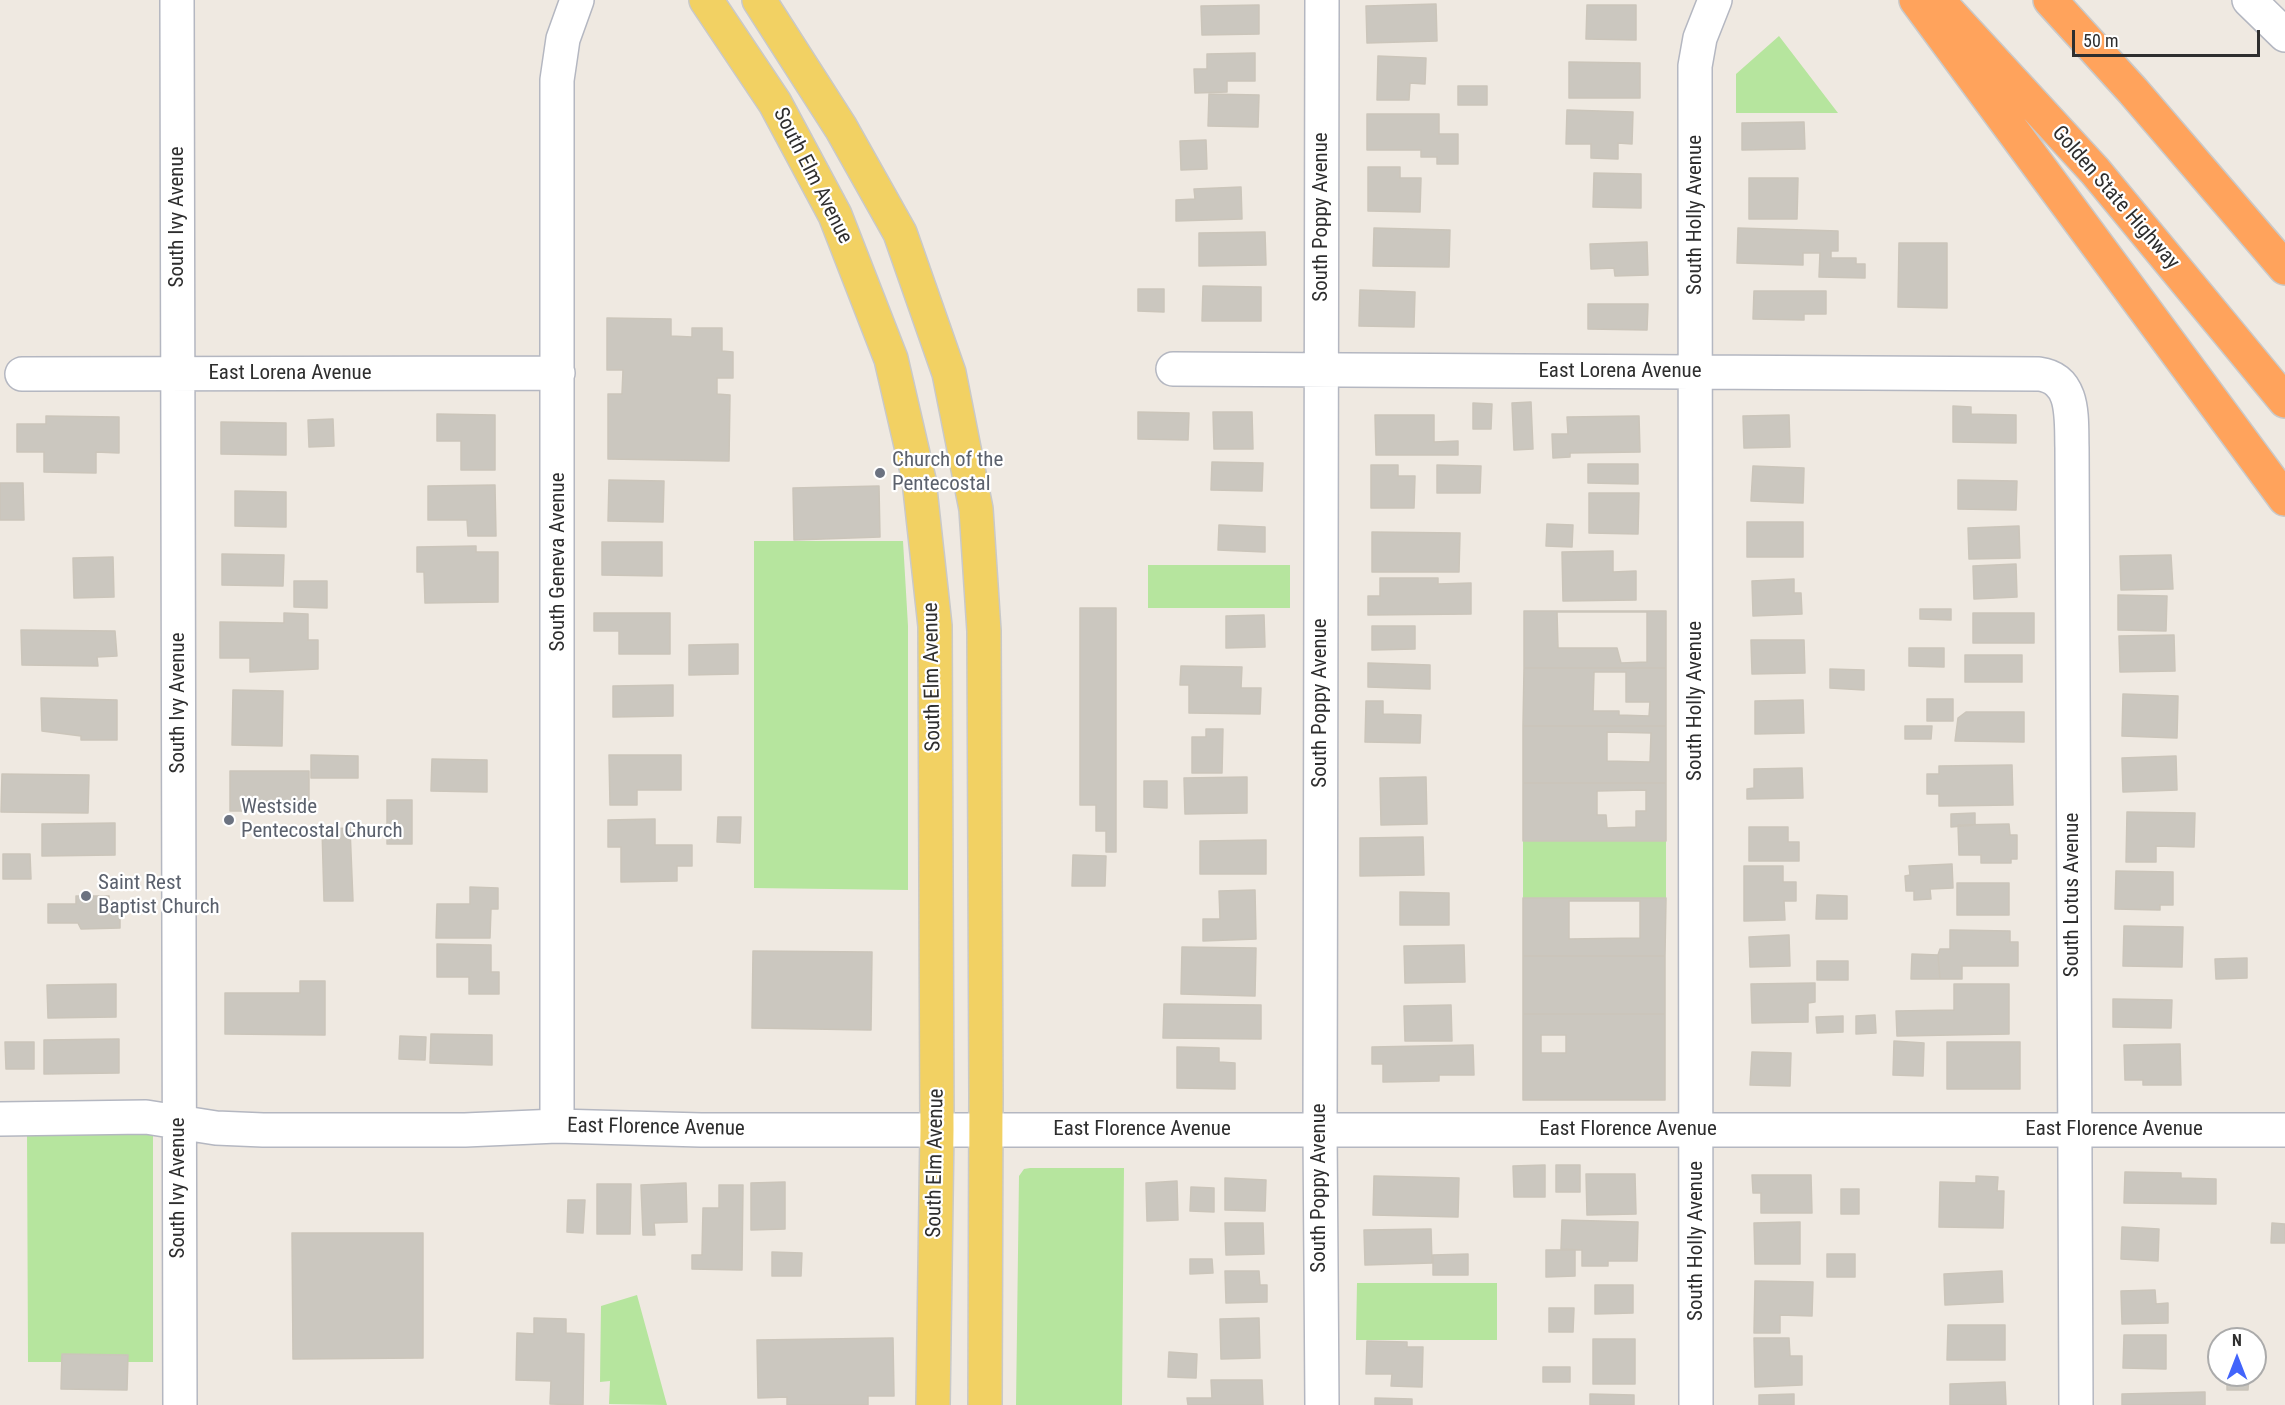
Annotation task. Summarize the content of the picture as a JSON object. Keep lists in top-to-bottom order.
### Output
{
  "streets": {
    "highway": ["Golden State Highway"],
    "main road": ["South Elm Avenue"],
    "street": [
      "South Holly Avenue",
      "South Ivy Avenue",
      "South Poppy Avenue",
      "East Lorena Avenue",
      "South Geneva Avenue",
      "South Lotus Avenue",
      "East Florence Avenue"
    ]
  },
  "crossings": [
    ["South Elm Avenue", "East Florence Avenue"],
    ["South Holly Avenue", "East Lorena Avenue"],
    ["South Holly Avenue", "East Florence Avenue"],
    ["South Ivy Avenue", "East Lorena Avenue"],
    ["South Ivy Avenue", "East Florence Avenue"],
    ["South Poppy Avenue", "East Lorena Avenue"],
    ["South Poppy Avenue", "East Florence Avenue"],
    ["East Lorena Avenue", "South Geneva Avenue"],
    ["East Lorena Avenue", "South Lotus Avenue"],
    ["South Geneva Avenue", "East Florence Avenue"],
    ["South Lotus Avenue", "East Florence Avenue"]
  ],
  "places": ["Church of the Pentecostal", "Westside Pentecostal Church", "Saint Rest Baptist Church"],
  "scale_bar": "50 m",
  "north": "top"
}
